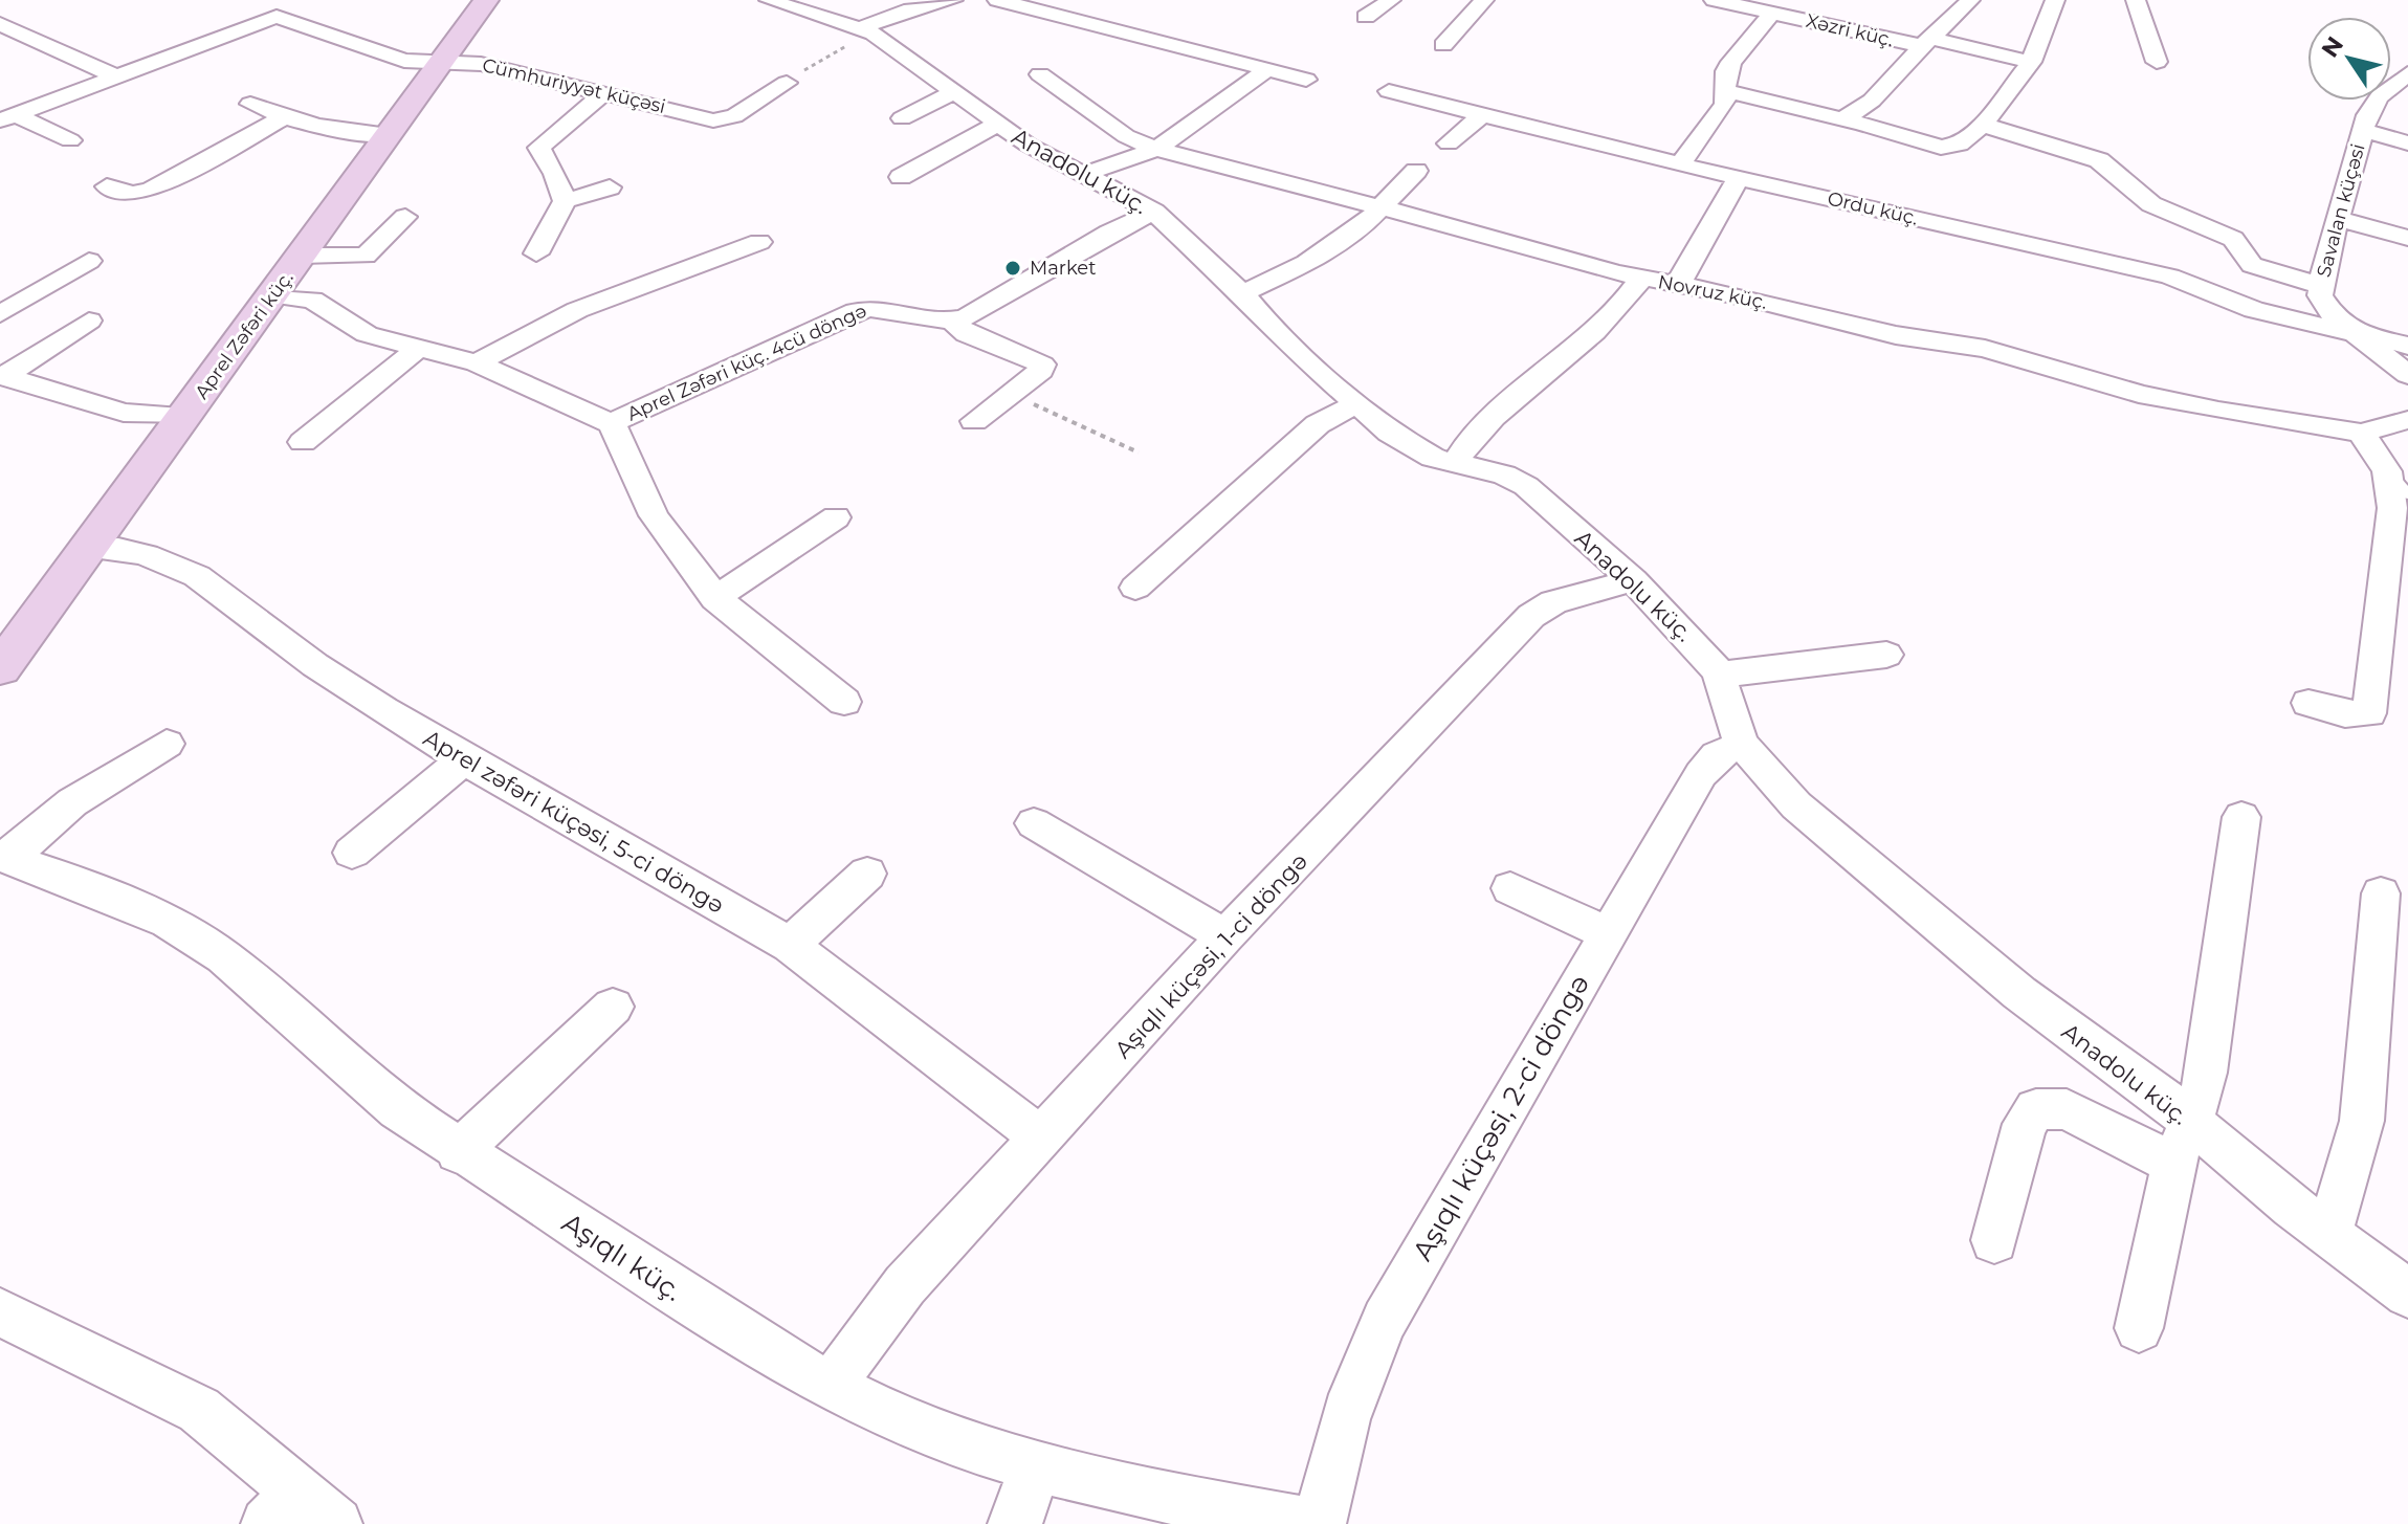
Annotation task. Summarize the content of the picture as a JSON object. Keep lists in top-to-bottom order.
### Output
{
  "streets": {
    "street": [
      "Xəzri küç.",
      "Cümhuriyyət küçəsi",
      "Anadolu küç.",
      "Ordu küç.",
      "Savalan küçəsi",
      "Novruz küç.",
      "Aprel Zəfəri küç.",
      "Aprel Zəfəri küç. 4cü döngə",
      "Aprel zəfəri küçəsi, 5-ci döngə",
      "Aşıqlı küçəsi, 1-ci döngə",
      "Aşıqlı küçəsi, 2-ci döngə",
      "Aşıqlı küç."
    ]
  },
  "crossings": [
    ["Cümhuriyyət küçəsi", "Aprel Zəfəri küç."],
    ["Anadolu küç.", "Aşıqlı küçəsi, 1-ci döngə"],
    ["Anadolu küç.", "Aşıqlı küçəsi, 2-ci döngə"],
    ["Ordu küç.", "Savalan küçəsi"],
    ["Aprel Zəfəri küç.", "Aprel Zəfəri küç. 4cü döngə"],
    ["Aprel Zəfəri küç.", "Aprel zəfəri küçəsi, 5-ci döngə"],
    ["Aprel zəfəri küçəsi, 5-ci döngə", "Aşıqlı küçəsi, 1-ci döngə"],
    ["Aşıqlı küçəsi, 1-ci döngə", "Aşıqlı küç."]
  ],
  "places": ["Market"],
  "north": "top left"
}
